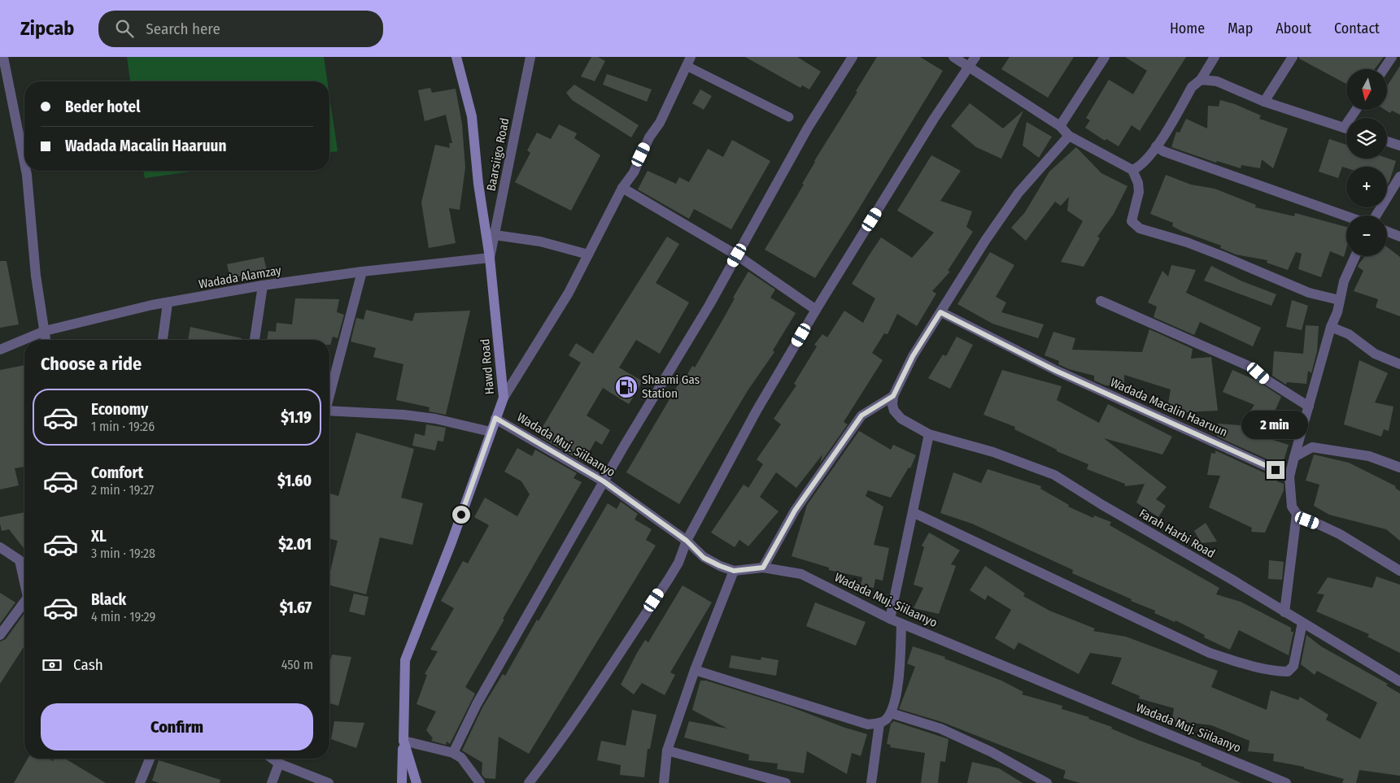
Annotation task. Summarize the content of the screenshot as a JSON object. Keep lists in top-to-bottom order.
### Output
{
  "streets": {
    "main road": ["Hawd Road"],
    "street": [
      "Baarsiigo Road",
      "Wadada Alamzay",
      "Wadada Macalin Haaruun",
      "Wadada Muj. Siilaanyo",
      "Farah Harbi Road"
    ]
  },
  "crossings": [
    ["Baarsiigo Road", "Wadada Alamzay"],
    ["Baarsiigo Road", "Hawd Road"],
    ["Wadada Alamzay", "Hawd Road"],
    ["Hawd Road", "Wadada Muj. Siilaanyo"]
  ],
  "places": {
    "fuel station": ["Shaami Gas Station"]
  },
  "north": "bottom",
  "page": {
    "header": "Zipcab",
    "search": "Search here",
    "nav": [
      "Home",
      "Map",
      "About",
      "Contact"
    ],
    "map_buttons": ["+", "−"],
    "banner": ["Beder hotel", "Wadada Macalin Haaruun"],
    "heading": "Choose a ride",
    "list": [
      {
        "name": "Economy",
        "note": "1 min · 19:26",
        "value": "$1.19"
      },
      {
        "name": "Comfort",
        "note": "2 min · 19:27",
        "value": "$1.60"
      },
      {
        "name": "XL",
        "note": "3 min · 19:28",
        "value": "$2.01"
      },
      {
        "name": "Black",
        "note": "4 min · 19:29",
        "value": "$1.67"
      }
    ],
    "bubble": "2 min",
    "pay": ["Cash", "450 m"],
    "buttons": "Confirm"
  }
}
